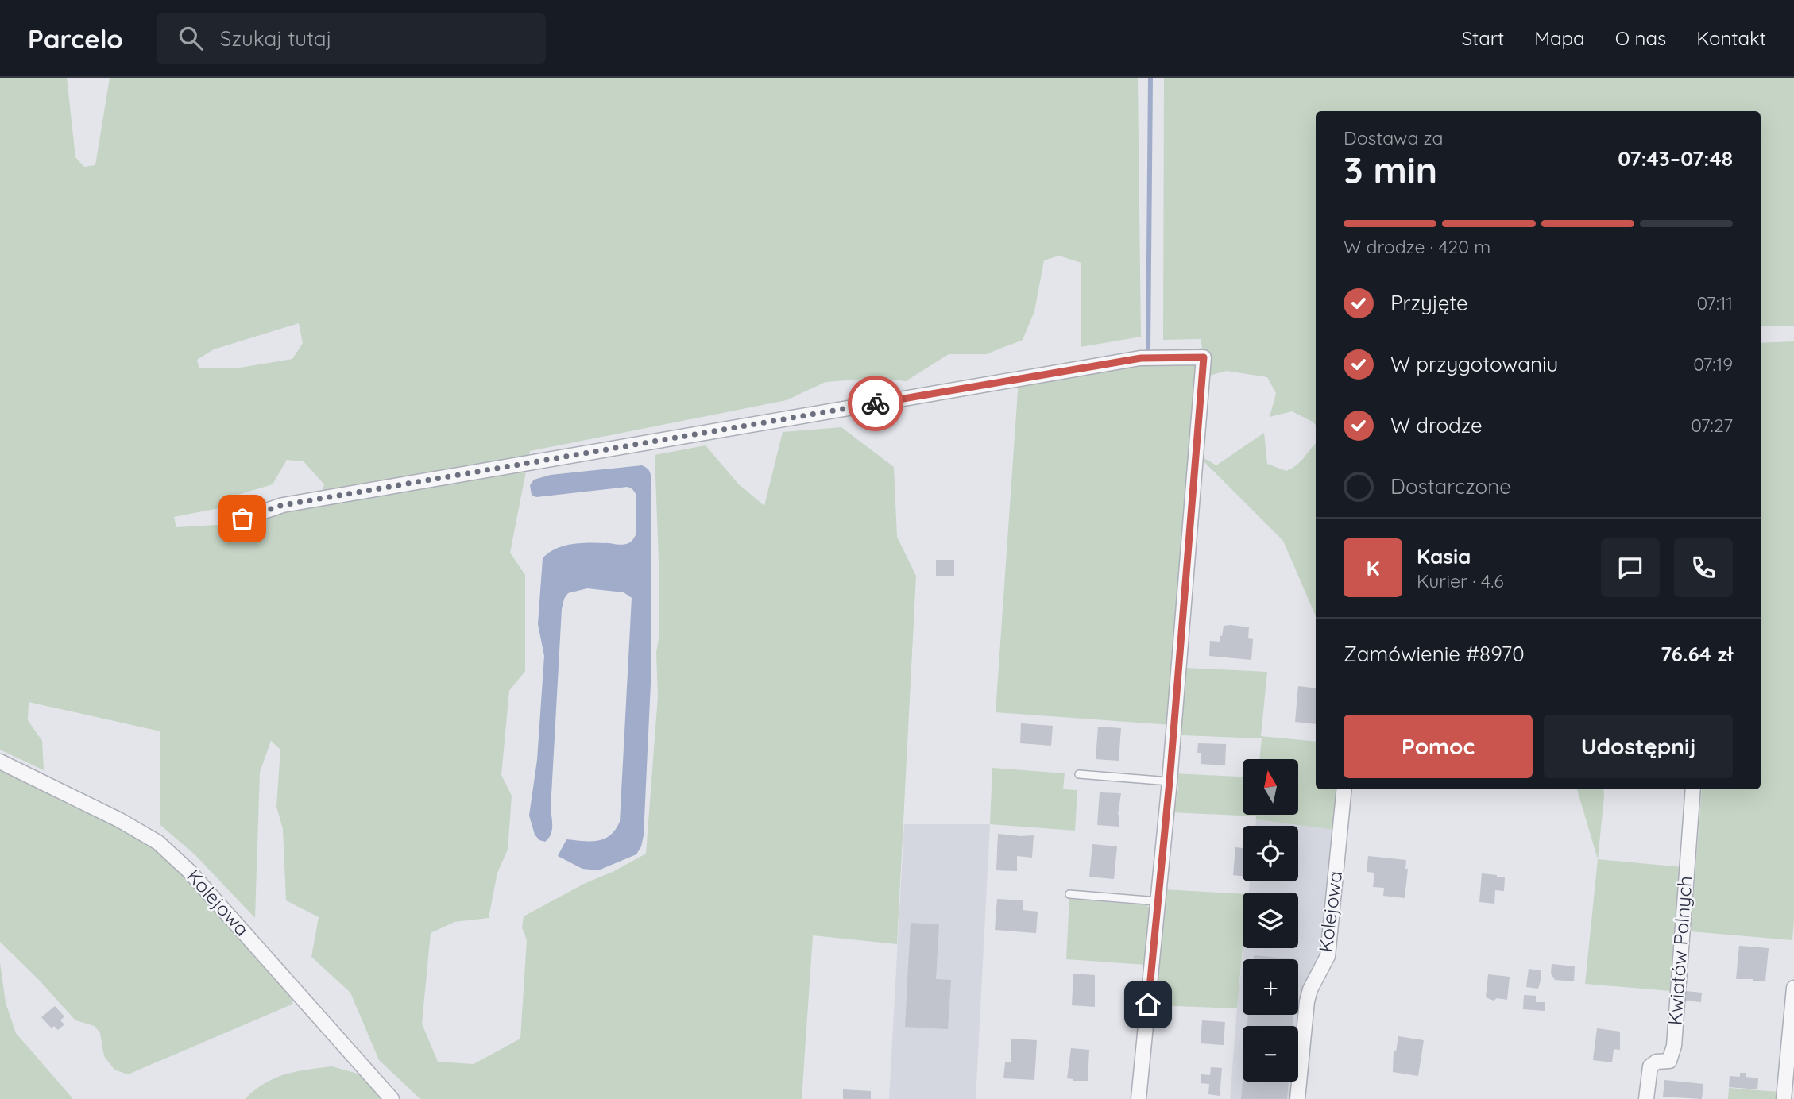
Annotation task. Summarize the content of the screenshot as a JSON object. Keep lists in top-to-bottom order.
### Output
{
  "streets": {
    "street": ["Kolejowa", "Kwiatów Polnych"]
  },
  "north": "top",
  "page": {
    "header": "Parcelo",
    "search": "Szukaj tutaj",
    "nav": [
      "Start",
      "Mapa",
      "O nas",
      "Kontakt"
    ],
    "heading": ["3 min", "Dostawa za", "07:43–07:48"],
    "panel": [
      "Kasia",
      "Kurier · 4.6",
      "Zamówienie #8970",
      "76.64 zł"
    ],
    "bar": "W drodze · 420 m",
    "list": [
      ["Przyjęte", "07:11"],
      ["W przygotowaniu", "07:19"],
      ["W drodze", "07:27"],
      "Dostarczone"
    ],
    "round": "K",
    "buttons": ["Pomoc", "Udostępnij"],
    "map_buttons": ["+", "−"]
  }
}
